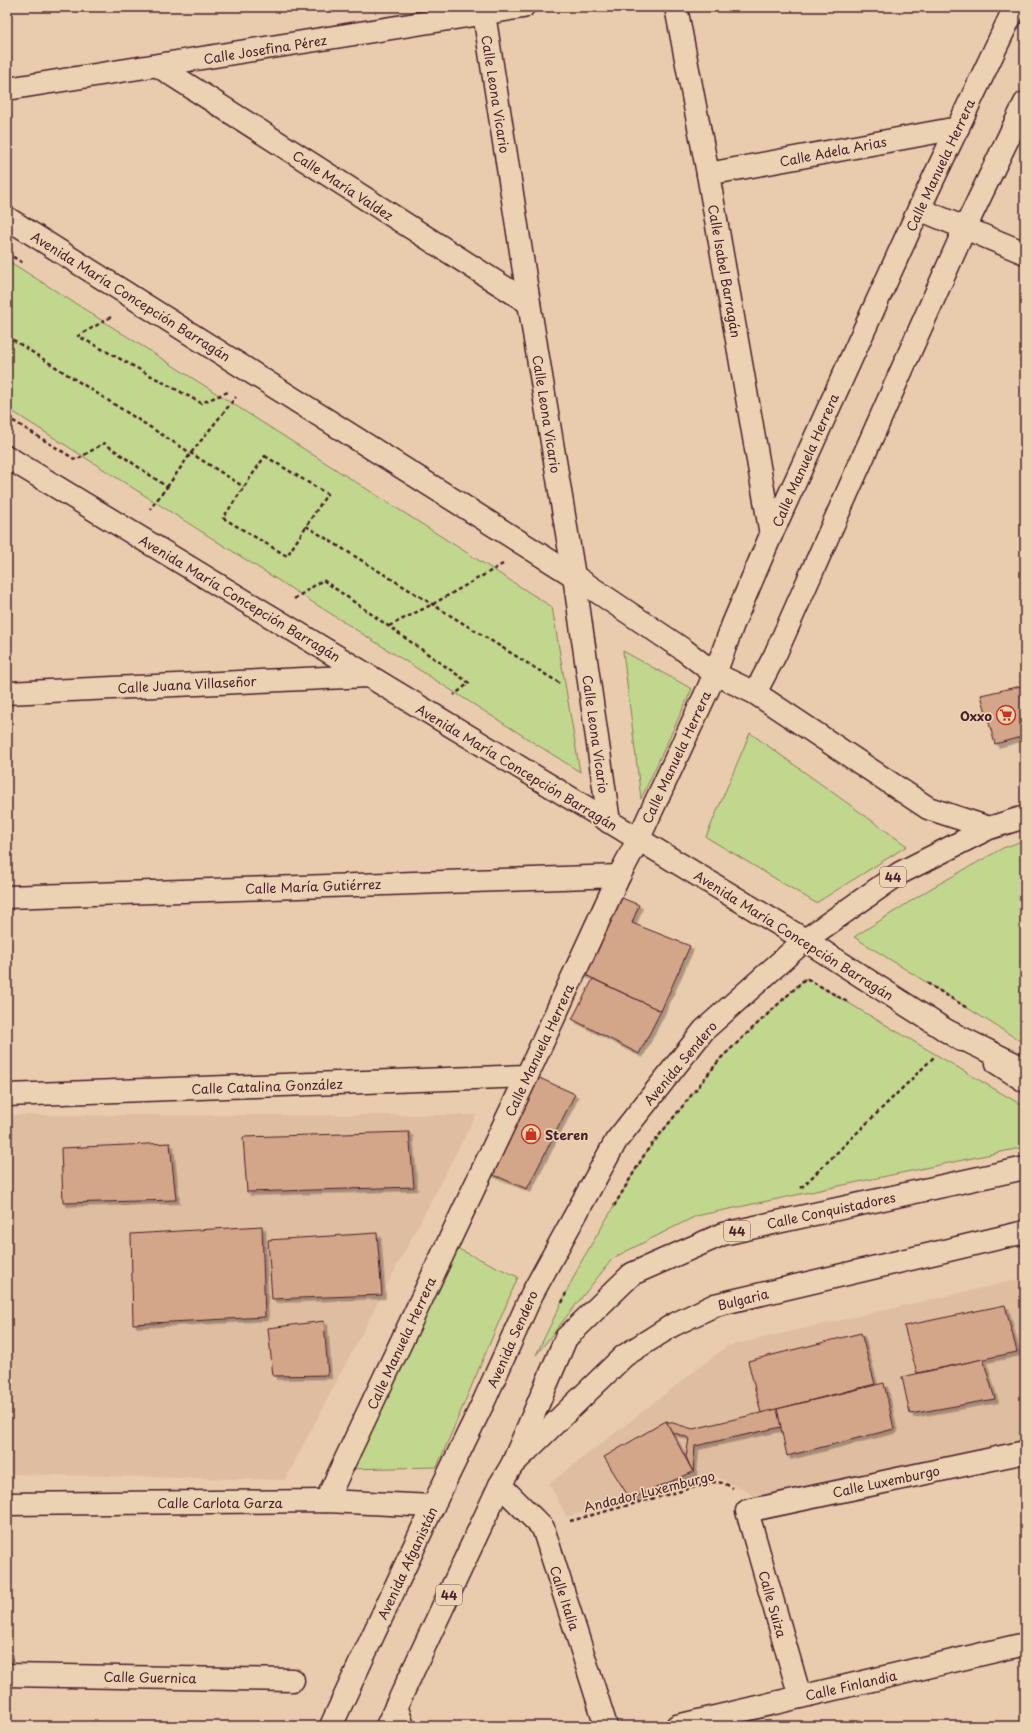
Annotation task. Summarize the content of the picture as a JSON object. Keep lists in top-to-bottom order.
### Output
{
  "streets": {
    "street": [
      "Calle Josefina Pérez",
      "Calle Leona Vicario",
      "Calle Adela Arias",
      "Calle Manuela Herrera",
      "Calle María Valdez",
      "Calle Isabel Barragán",
      "Avenida María Concepción Barragán",
      "Calle Juana Villaseñor",
      "44",
      "Calle María Gutiérrez",
      "Avenida Sendero",
      "Calle Catalina González",
      "Calle Conquistadores",
      "Bulgaria",
      "Calle Luxemburgo",
      "Calle Carlota Garza",
      "Avenida Afganistán",
      "Calle Italia",
      "Calle Suiza",
      "Calle Guernica",
      "Calle Finlandia"
    ],
    "path": ["Andador Luxemburgo"]
  },
  "crossings": [
    ["Calle Josefina Pérez", "Calle Leona Vicario"],
    ["Calle Josefina Pérez", "Calle María Valdez"],
    ["Calle Leona Vicario", "Calle María Valdez"],
    ["Calle Leona Vicario", "Avenida María Concepción Barragán"],
    ["Calle Adela Arias", "Calle Manuela Herrera"],
    ["Calle Adela Arias", "Calle Isabel Barragán"],
    ["Calle Manuela Herrera", "Calle Isabel Barragán"],
    ["Calle Manuela Herrera", "Avenida María Concepción Barragán"],
    ["Calle Manuela Herrera", "Calle María Gutiérrez"],
    ["Calle Manuela Herrera", "Calle Catalina González"],
    ["Calle Manuela Herrera", "Calle Carlota Garza"],
    ["Avenida María Concepción Barragán", "Calle Juana Villaseñor"],
    ["Avenida María Concepción Barragán", "44"],
    ["Avenida María Concepción Barragán", "Avenida Sendero"],
    ["44", "Avenida Sendero"],
    ["44", "Calle Conquistadores"],
    ["44", "Bulgaria"],
    ["44", "Calle Italia"],
    ["Avenida Sendero", "Avenida Afganistán"],
    ["Calle Conquistadores", "Bulgaria"],
    ["Calle Luxemburgo", "Andador Luxemburgo"],
    ["Calle Luxemburgo", "Calle Suiza"],
    ["Andador Luxemburgo", "Calle Italia"],
    ["Andador Luxemburgo", "Calle Suiza"],
    ["Calle Carlota Garza", "Avenida Afganistán"],
    ["Calle Suiza", "Calle Finlandia"]
  ],
  "places": {
    "supermarket": ["Oxxo"],
    "shop": ["Steren"]
  }
}
